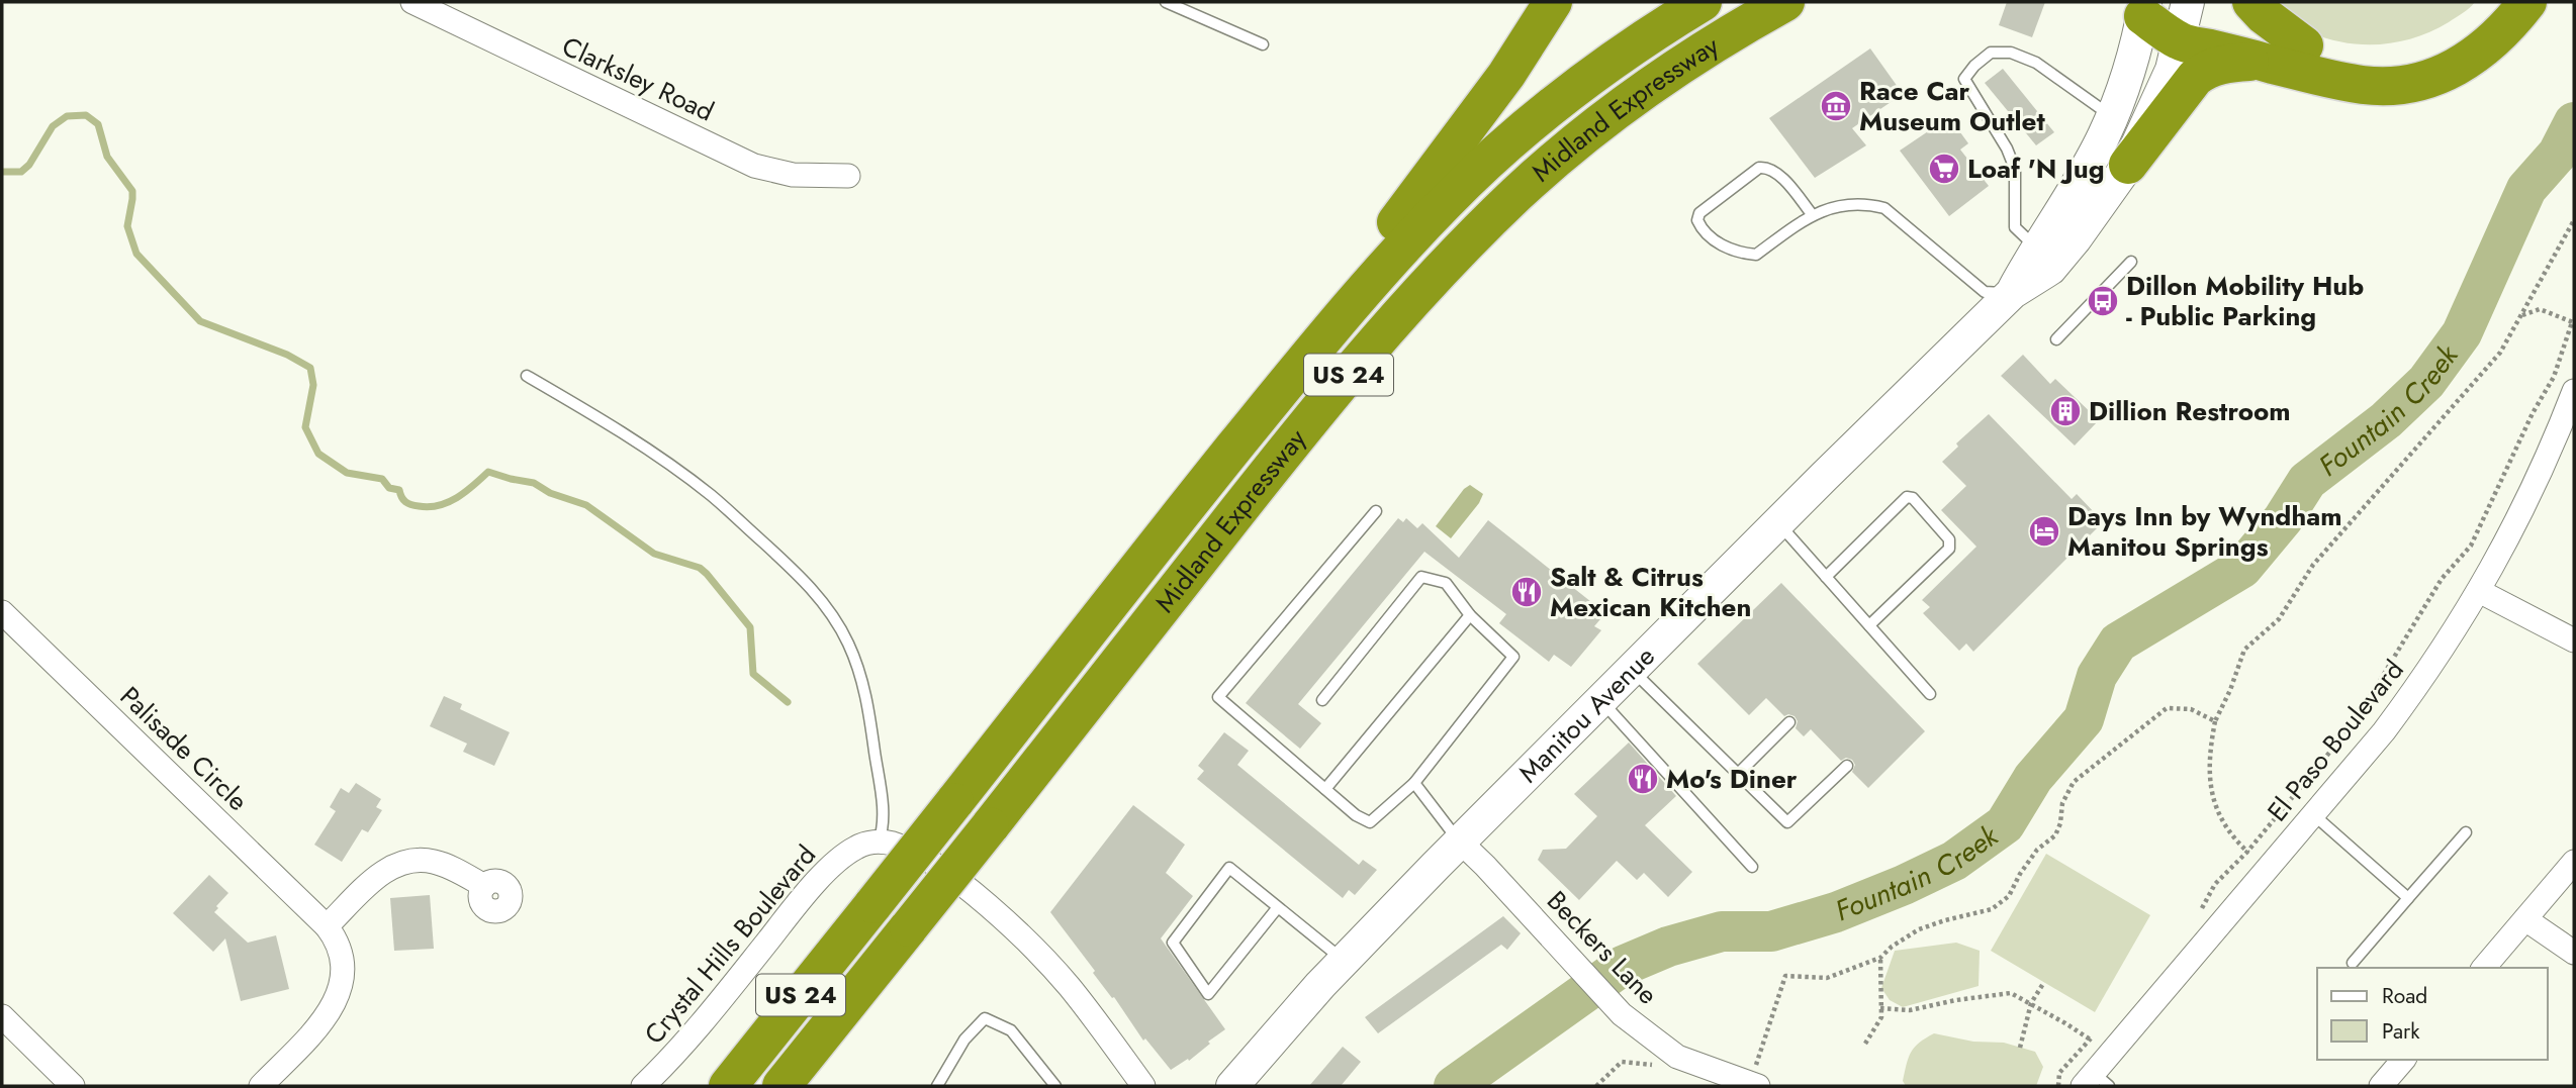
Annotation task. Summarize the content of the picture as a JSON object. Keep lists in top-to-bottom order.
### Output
{
  "streets": {
    "highway": ["Midland Expressway", "US 24"],
    "main road": ["Manitou Avenue"],
    "street": [
      "Clarksley Road",
      "El Paso Boulevard",
      "Palisade Circle",
      "Crystal Hills Boulevard",
      "Beckers Lane"
    ]
  },
  "crossings": [
    ["Manitou Avenue", "Beckers Lane"]
  ],
  "water": ["Fountain Creek"],
  "places": {
    "museum": ["Race Car Museum Outlet"],
    "supermarket": ["Loaf 'N Jug"],
    "bus stop": ["Dillon Mobility Hub - Public Parking"],
    "building": ["Dillion Restroom"],
    "hotel": ["Days Inn by Wyndham Manitou Springs"],
    "restaurant": ["Salt & Citrus Mexican Kitchen", "Mo's Diner"]
  },
  "legend": ["Road", "Park"]
}
